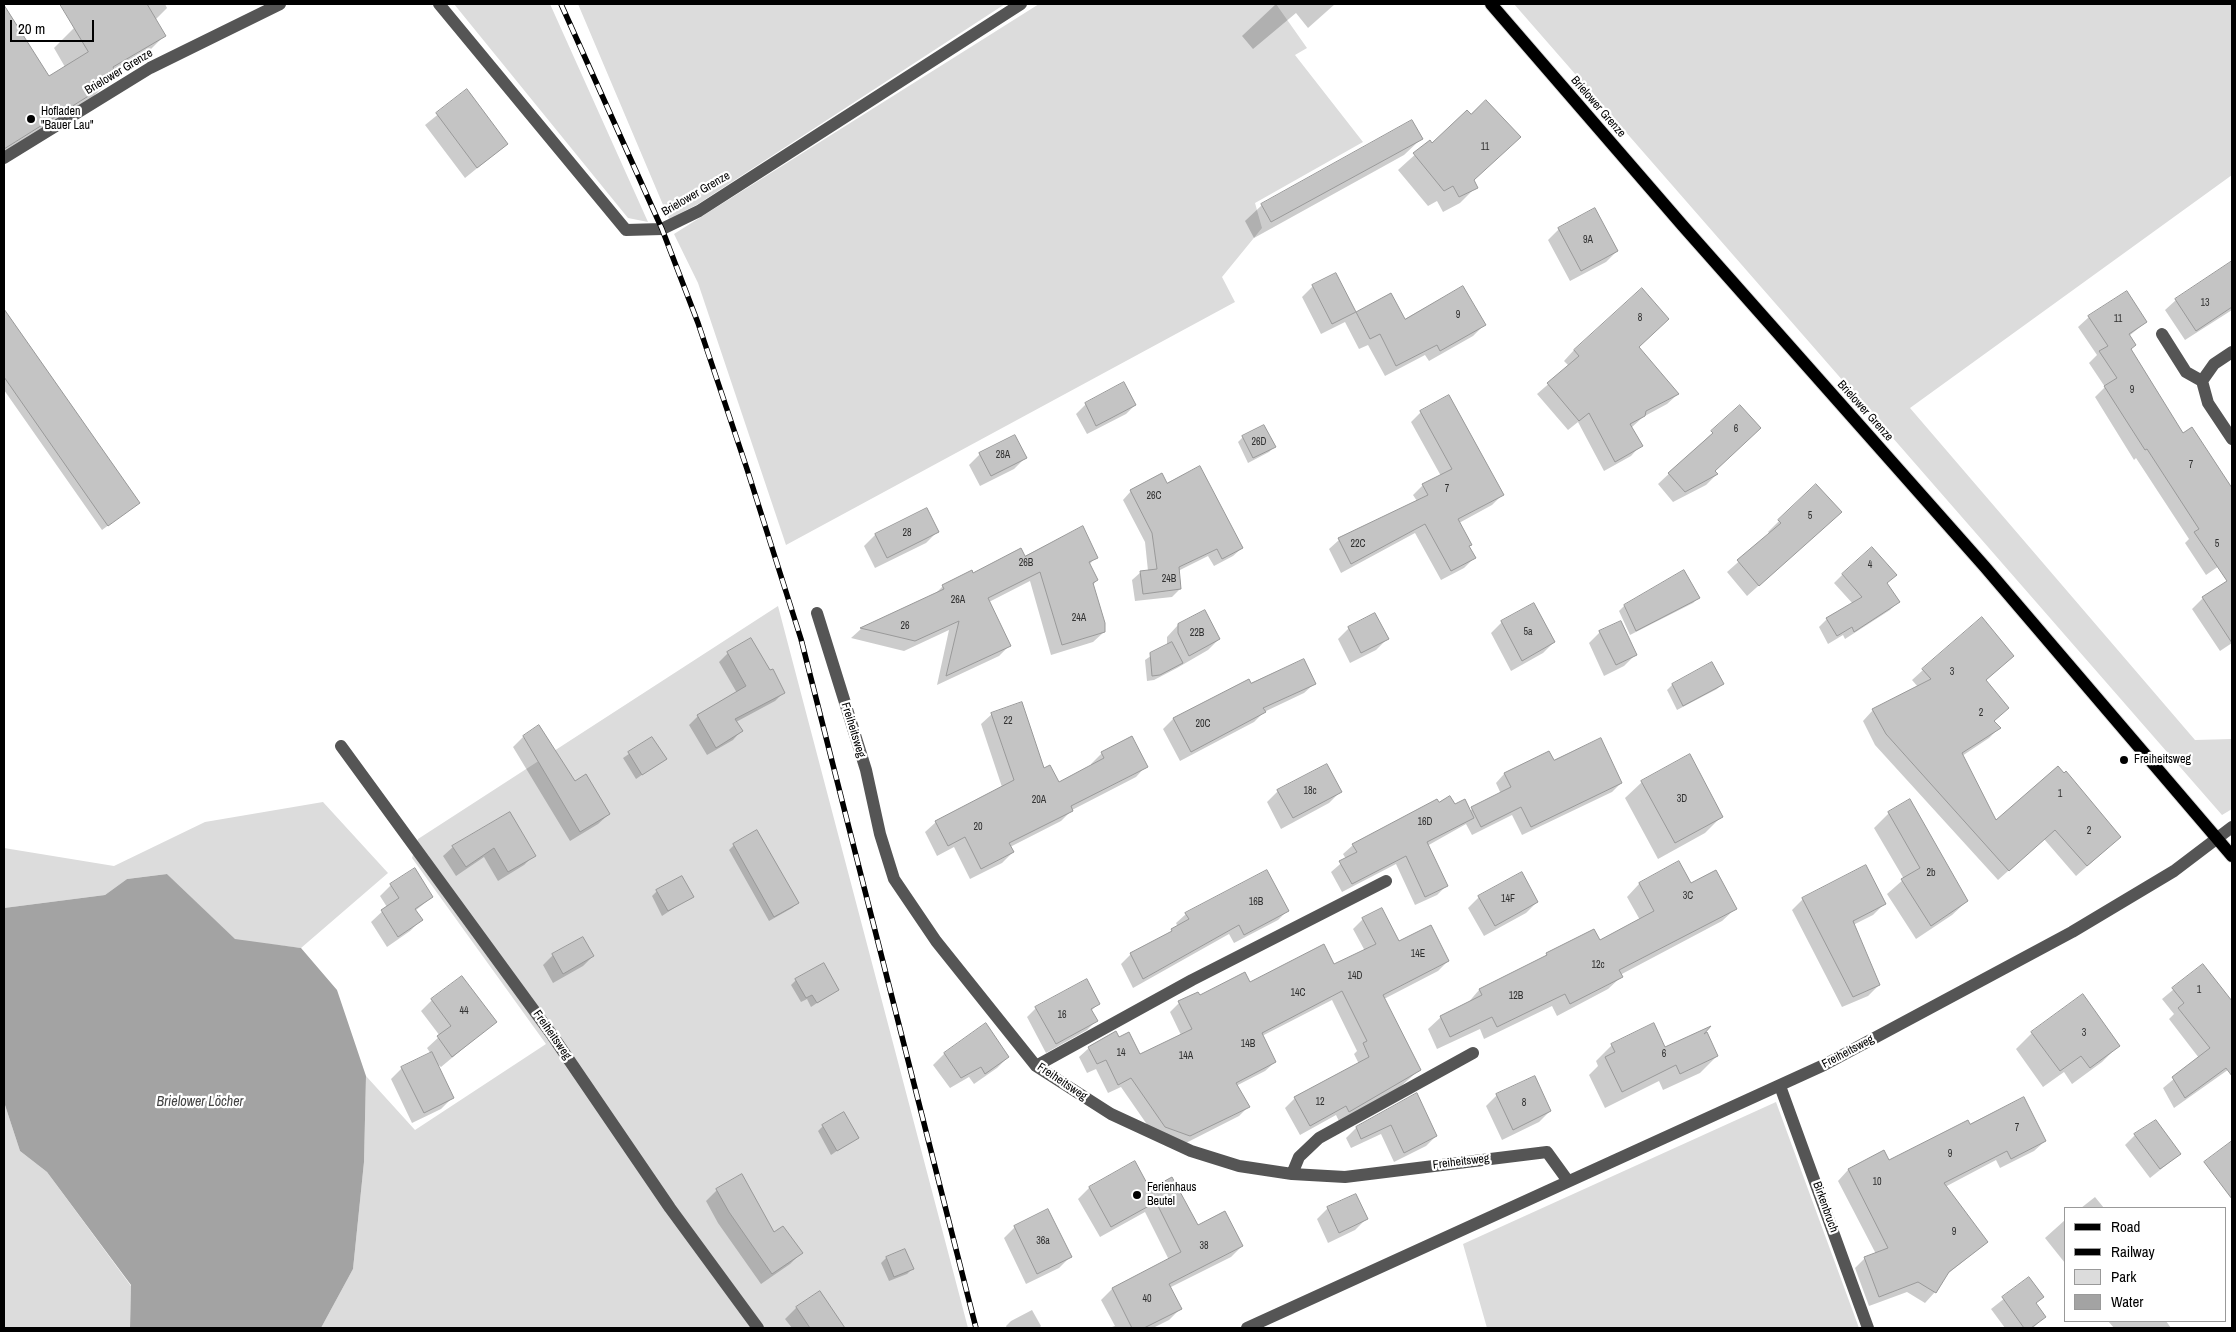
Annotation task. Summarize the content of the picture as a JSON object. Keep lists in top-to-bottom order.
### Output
{
  "streets": {
    "main road": ["Brielower Grenze"],
    "street": ["Freiheitsweg", "Birkenbruch"]
  },
  "crossings": [
    ["Brielower Grenze", "Freiheitsweg"],
    ["Freiheitsweg", "Birkenbruch"]
  ],
  "water": ["Brielower Löcher"],
  "places": ["Hofladen \"Bauer Lau\"", "Freiheitsweg", "Ferienhaus Beutel"],
  "house_numbers": [
    "11",
    "9A",
    "13",
    "9",
    "8",
    "11",
    "9",
    "6",
    "26D",
    "28A",
    "7",
    "7",
    "26C",
    "5",
    "28",
    "22C",
    "5",
    "26B",
    "4",
    "24B",
    "26A",
    "24A",
    "26",
    "5a",
    "22B",
    "3",
    "2",
    "22",
    "20C",
    "18c",
    "1",
    "3D",
    "20A",
    "16D",
    "20",
    "2",
    "2b",
    "3C",
    "14F",
    "16B",
    "14E",
    "12c",
    "14D",
    "1",
    "14C",
    "12B",
    "44",
    "16",
    "3",
    "14B",
    "14",
    "6",
    "14A",
    "12",
    "8",
    "7",
    "9",
    "10",
    "9",
    "36a",
    "38",
    "40"
  ],
  "legend": [
    "Road",
    "Railway",
    "Park",
    "Water"
  ],
  "scale_bar": "20 m"
}
